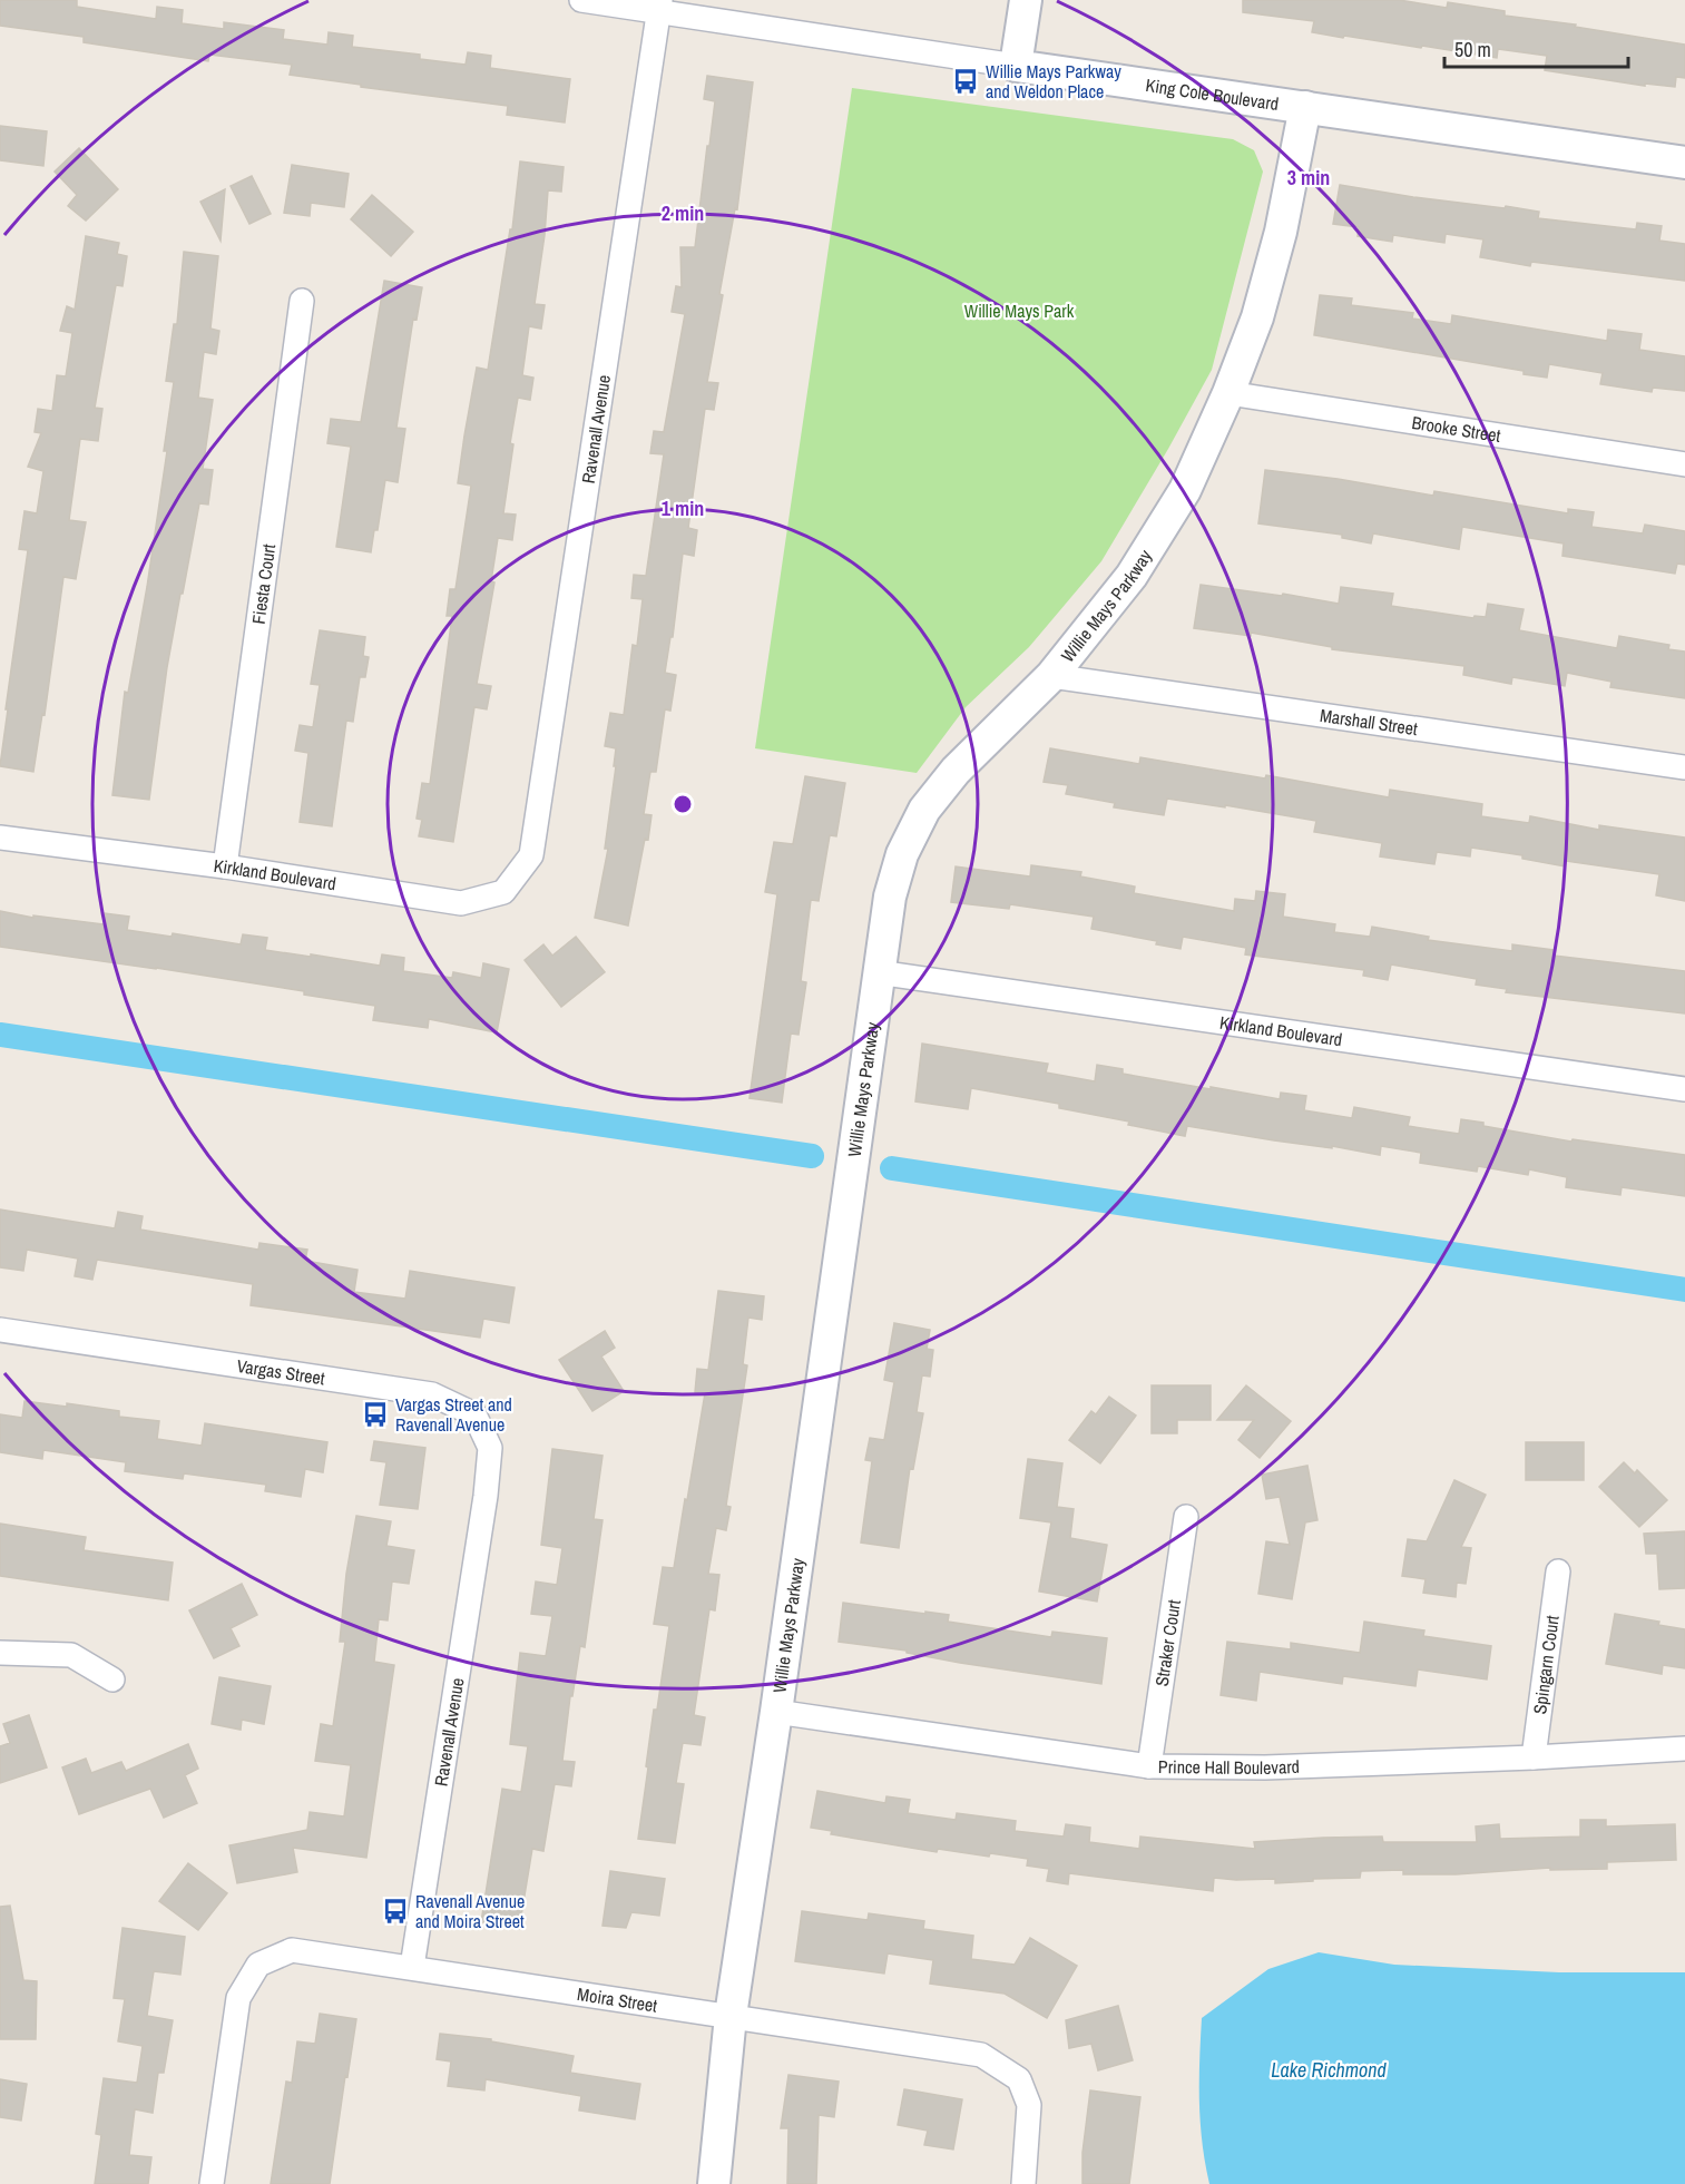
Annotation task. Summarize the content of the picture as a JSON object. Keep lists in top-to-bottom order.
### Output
{
  "streets": {
    "street": [
      "King Cole Boulevard",
      "Ravenall Avenue",
      "Brooke Street",
      "Fiesta Court",
      "Willie Mays Parkway",
      "Marshall Street",
      "Kirkland Boulevard",
      "Vargas Street",
      "Straker Court",
      "Spingarn Court",
      "Prince Hall Boulevard",
      "Moira Street"
    ]
  },
  "crossings": [
    ["King Cole Boulevard", "Ravenall Avenue"],
    ["King Cole Boulevard", "Willie Mays Parkway"],
    ["Ravenall Avenue", "Kirkland Boulevard"],
    ["Ravenall Avenue", "Vargas Street"],
    ["Ravenall Avenue", "Moira Street"],
    ["Brooke Street", "Willie Mays Parkway"],
    ["Fiesta Court", "Kirkland Boulevard"],
    ["Willie Mays Parkway", "Marshall Street"],
    ["Willie Mays Parkway", "Kirkland Boulevard"],
    ["Willie Mays Parkway", "Prince Hall Boulevard"],
    ["Willie Mays Parkway", "Moira Street"],
    ["Straker Court", "Prince Hall Boulevard"],
    ["Spingarn Court", "Prince Hall Boulevard"]
  ],
  "water": ["Lake Richmond"],
  "parks": ["Willie Mays Park"],
  "places": {
    "bus stop": ["Willie Mays Parkway and Weldon Place", "Vargas Street and Ravenall Avenue", "Ravenall Avenue and Moira Street"]
  },
  "scale_bar": "50 m",
  "rings": ["3 min", "2 min", "1 min"]
}
